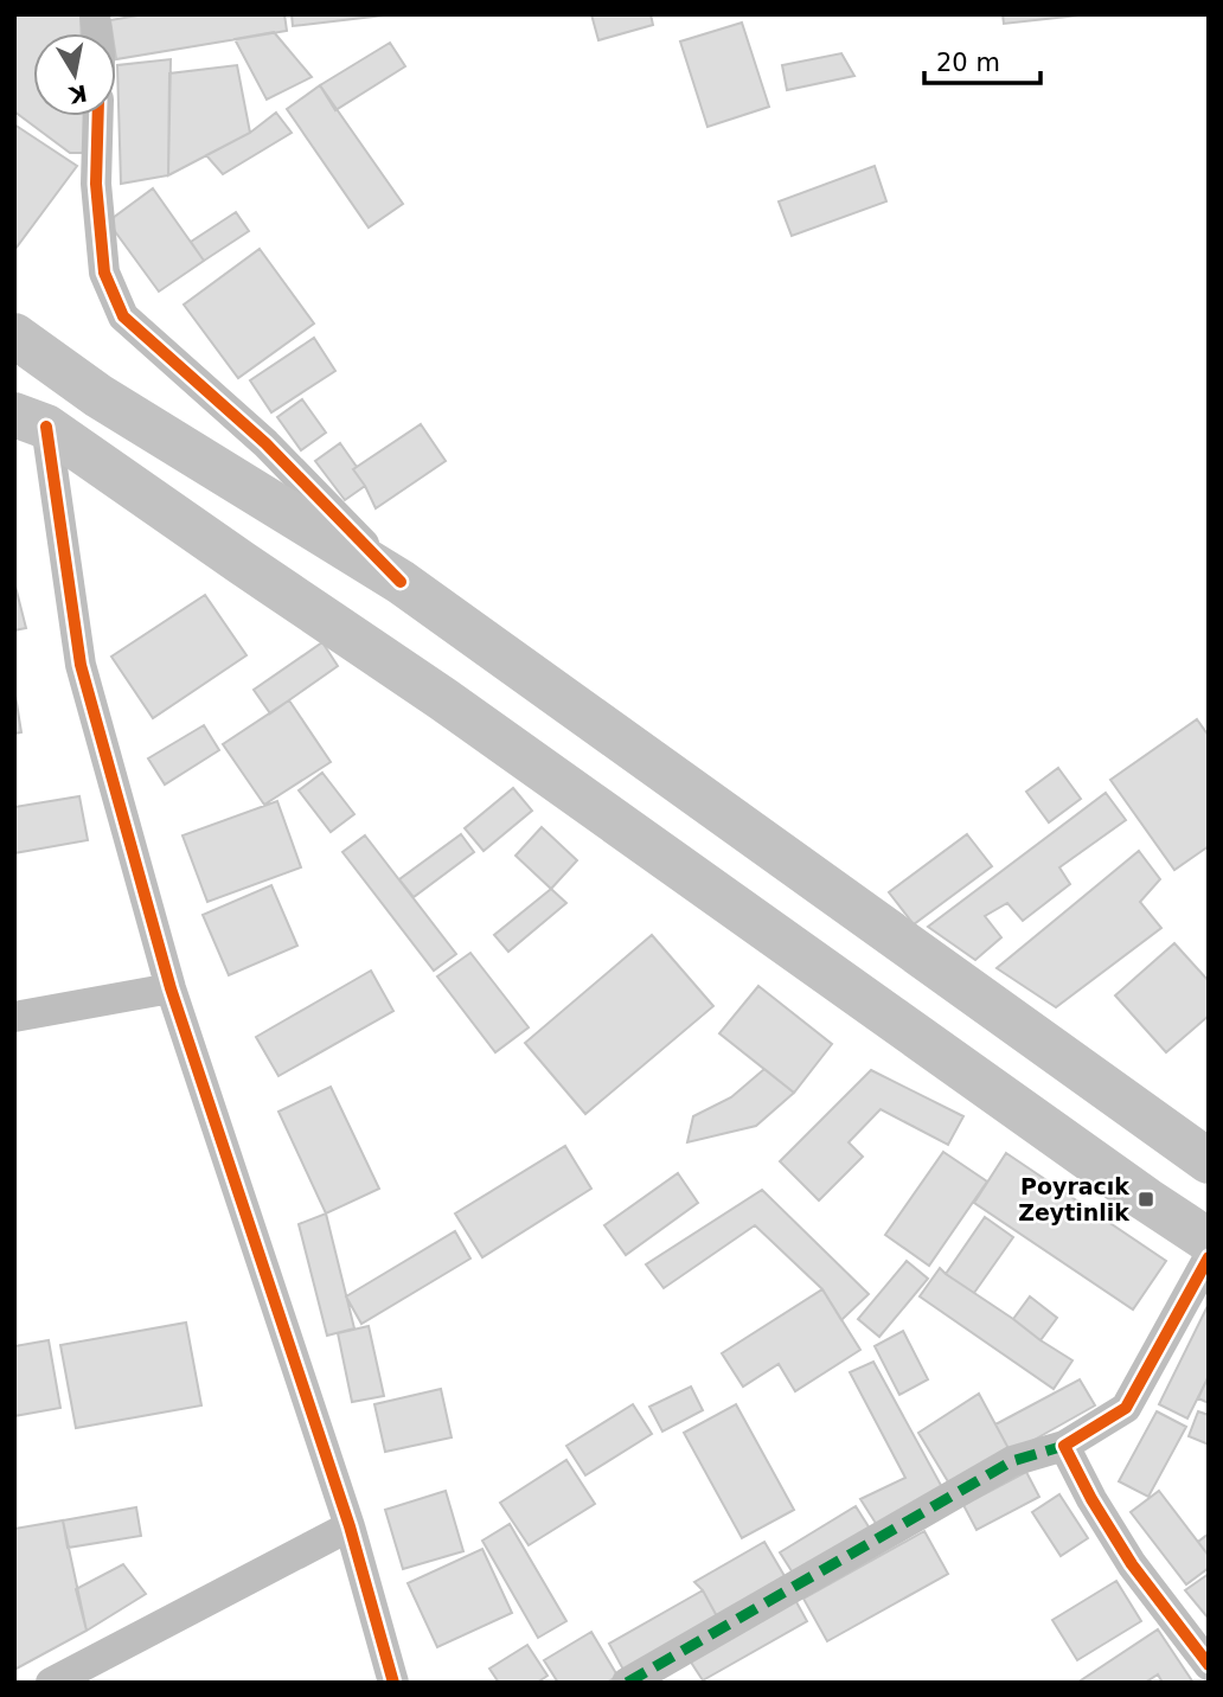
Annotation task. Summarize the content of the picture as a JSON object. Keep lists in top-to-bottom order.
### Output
{
  "places": {
    "transit": ["Poyracık Zeytinlik"]
  },
  "scale_bar": "20 m",
  "north": "bottom"
}
